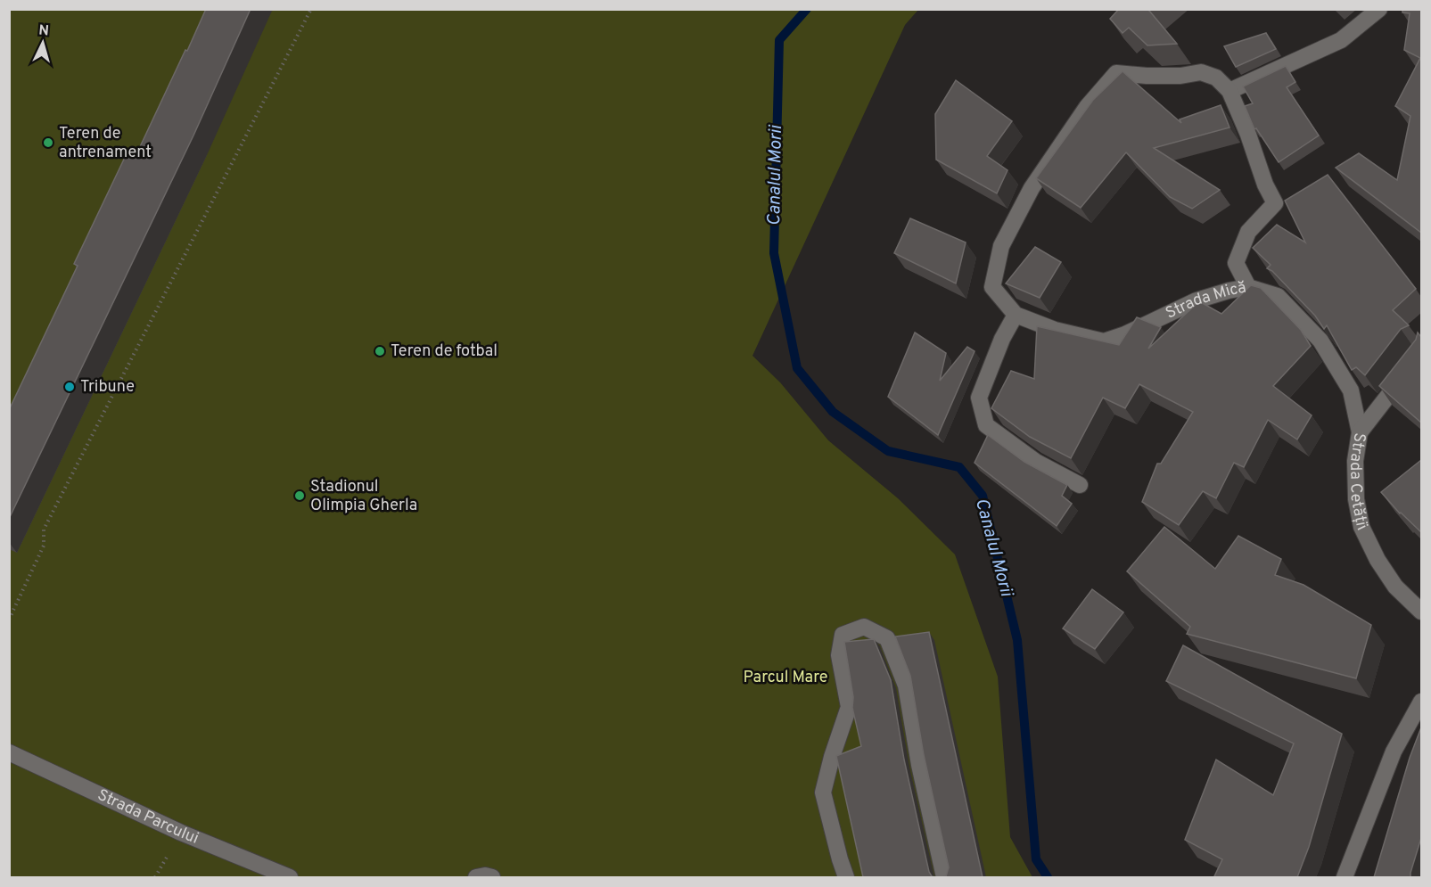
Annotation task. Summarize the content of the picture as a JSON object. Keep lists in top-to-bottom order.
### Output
{
  "streets": {
    "street": ["Strada Mică", "Strada Cetății", "Strada Parcului"]
  },
  "crossings": [
    ["Strada Mică", "Strada Cetății"]
  ],
  "water": ["Canalul Morii"],
  "parks": ["Parcul Mare"],
  "places": [
    "Teren de antrenament",
    "Teren de fotbal",
    "Tribune",
    "Stadionul Olimpia Gherla"
  ],
  "north": "top"
}
